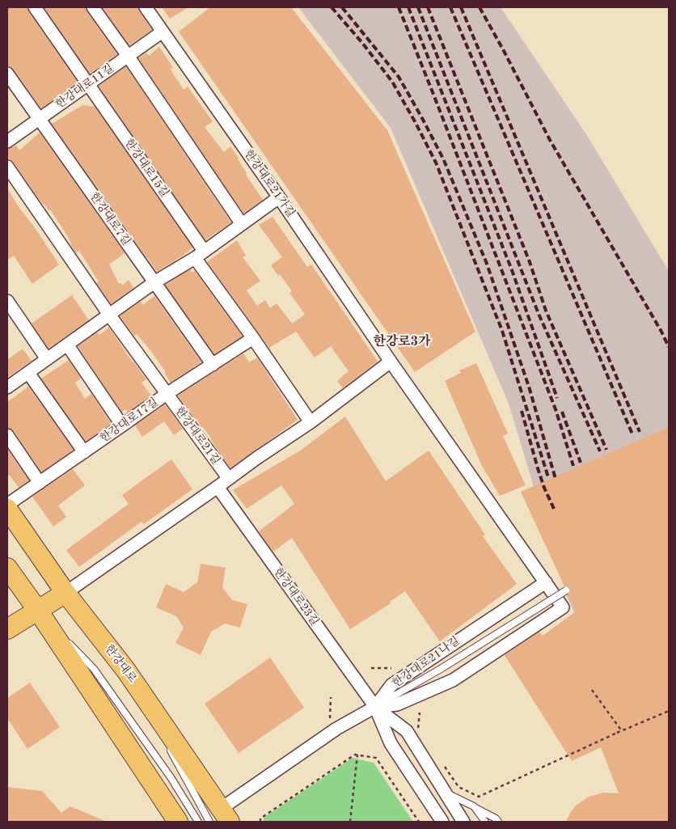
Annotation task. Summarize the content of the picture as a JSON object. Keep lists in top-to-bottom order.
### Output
{
  "streets": {
    "main road": ["한강대로"],
    "street": [
      "한강대로11길",
      "한강대로15길",
      "한강대로21가길",
      "한강대로7길",
      "한강대로17길",
      "한강대로21길",
      "한강대로23길",
      "한강대로21나길"
    ]
  },
  "crossings": [
    ["한강대로11길", "한강대로15길"],
    ["한강대로11길", "한강대로21가길"],
    ["한강대로11길", "한강대로7길"],
    ["한강대로21가길", "한강대로21나길"],
    ["한강대로7길", "한강대로17길"],
    ["한강대로17길", "한강대로21길"],
    ["한강대로23길", "한강대로21나길"]
  ],
  "districts": ["한강로3가"]
}
